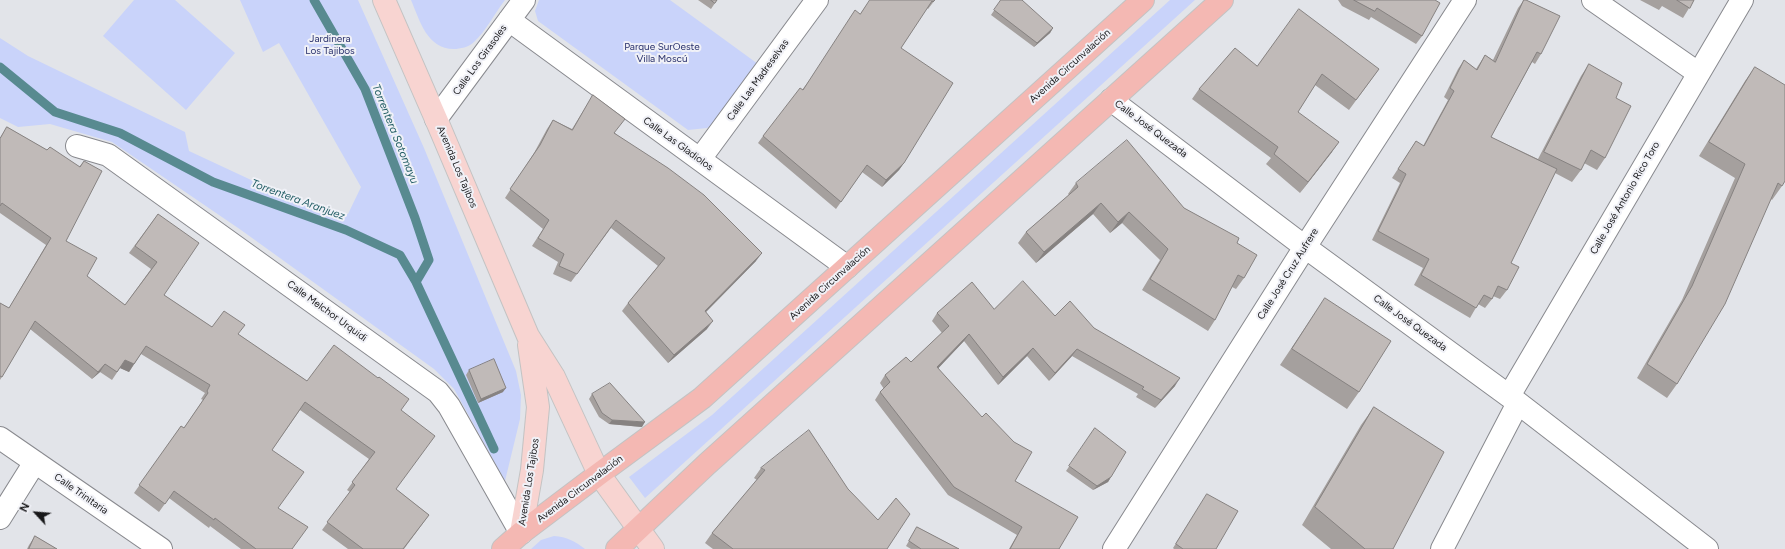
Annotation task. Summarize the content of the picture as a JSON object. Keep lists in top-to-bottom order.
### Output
{
  "streets": {
    "highway": ["Avenida Circunvalación"],
    "main road": ["Avenida Los Tajibos"],
    "street": [
      "Calle Los Girasoles",
      "Calle Las Madreselvas",
      "Calle José Quezada",
      "Calle Las Gladiolos",
      "Calle José Antonio Rico Toro",
      "Calle José Cruz Aufrere",
      "Calle Melchor Urquidi",
      "Calle Trinitaria"
    ]
  },
  "crossings": [
    ["Calle Los Girasoles", "Calle Las Gladiolos"],
    ["Calle Los Girasoles", "Avenida Los Tajibos"],
    ["Avenida Circunvalación", "Calle Las Gladiolos"],
    ["Avenida Circunvalación", "Avenida Los Tajibos"],
    ["Avenida Circunvalación", "Calle Melchor Urquidi"],
    ["Calle Las Madreselvas", "Calle Las Gladiolos"],
    ["Calle José Quezada", "Calle José Antonio Rico Toro"],
    ["Calle José Quezada", "Calle José Cruz Aufrere"],
    ["Avenida Los Tajibos", "Calle Melchor Urquidi"]
  ],
  "water": ["Torrentera Sotomayu", "Torrentera Aranjuez"],
  "parks": ["Jardinera Los Tajibos", "Parque SurOeste Villa Moscú"],
  "north": "top left"
}
